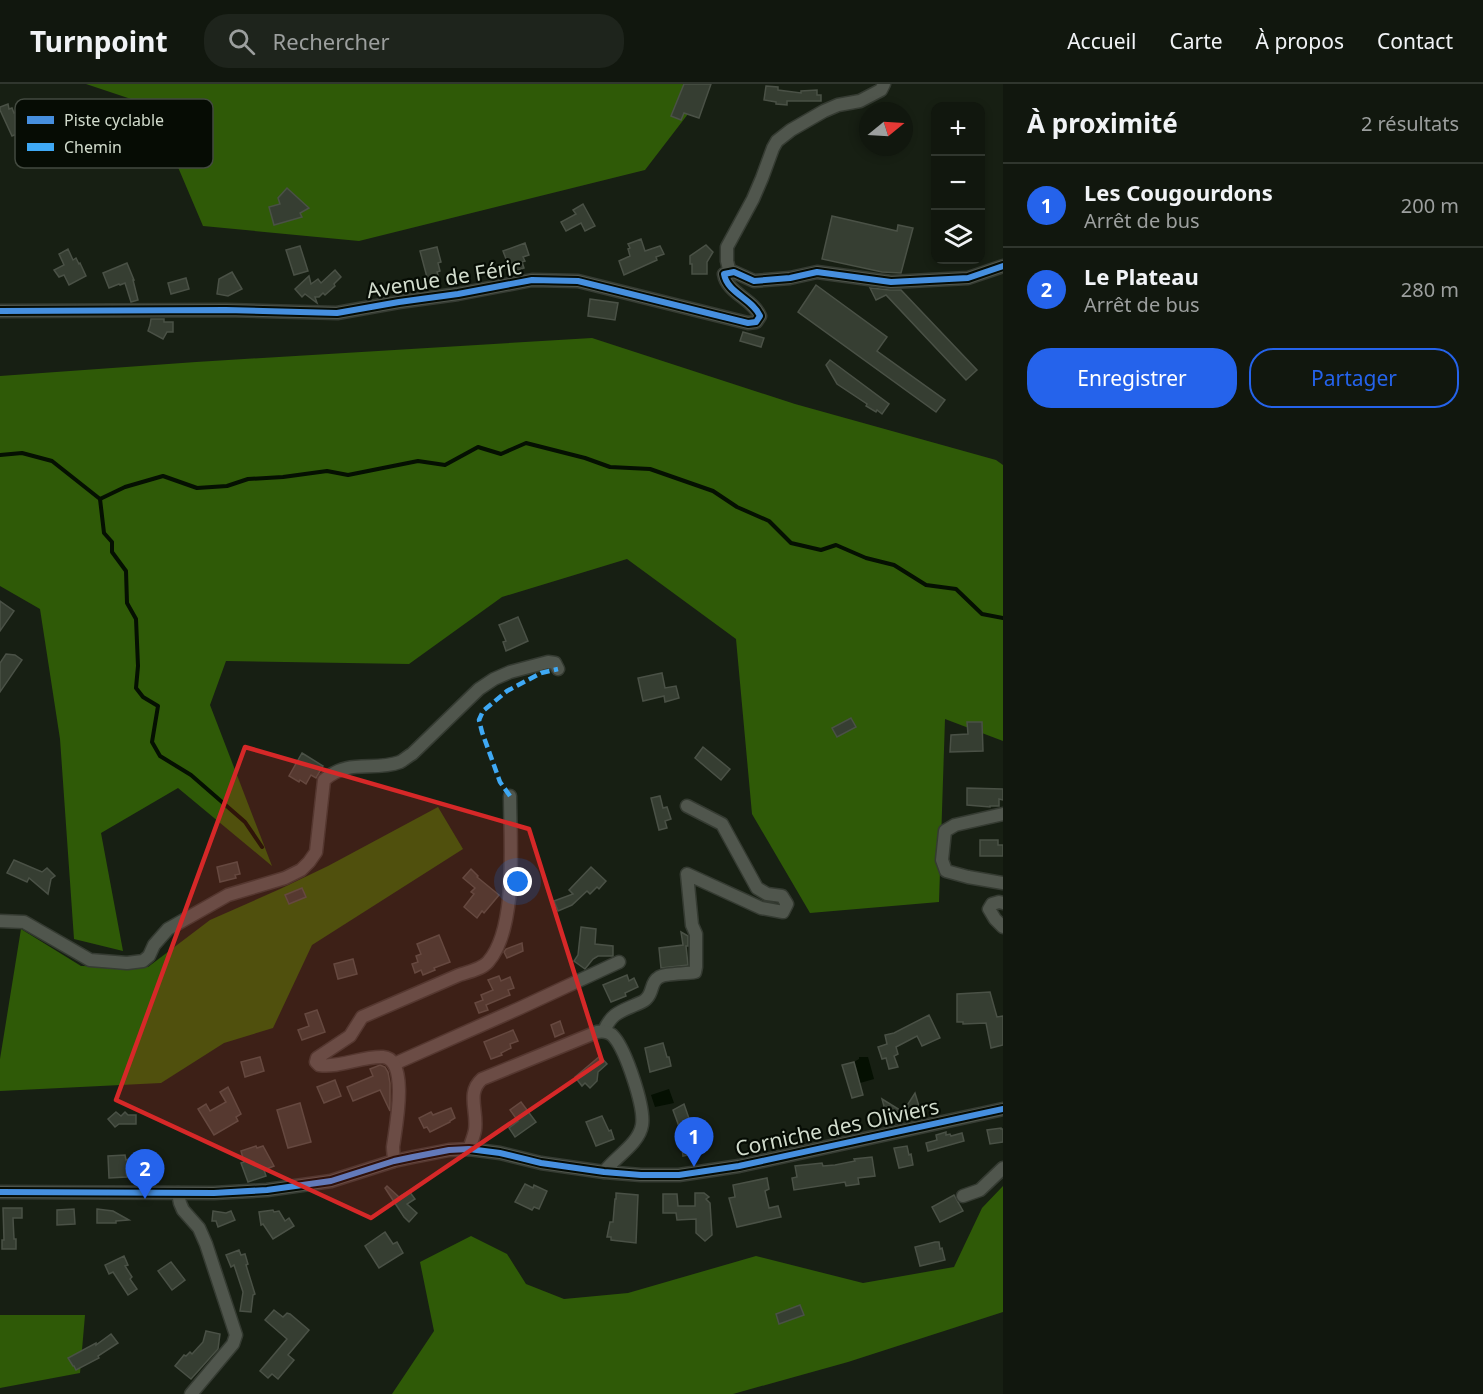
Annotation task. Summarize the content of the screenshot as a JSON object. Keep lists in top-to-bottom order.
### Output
{
  "streets": {
    "street": ["Avenue de Féric", "Corniche des Oliviers"]
  },
  "legend": ["Piste cyclable", "Chemin"],
  "north": "right",
  "page": {
    "header": "Turnpoint",
    "search": "Rechercher",
    "nav": [
      "Accueil",
      "Carte",
      "À propos",
      "Contact"
    ],
    "heading": ["À proximité", "2 résultats"],
    "map_buttons": ["+", "−"],
    "list": [
      {
        "mark": "1",
        "name": "Les Cougourdons",
        "note": "Arrêt de bus",
        "value": "200 m"
      },
      {
        "mark": "2",
        "name": "Le Plateau",
        "note": "Arrêt de bus",
        "value": "280 m"
      }
    ],
    "buttons": ["Enregistrer", "Partager"],
    "pins": ["1", "2"]
  }
}
